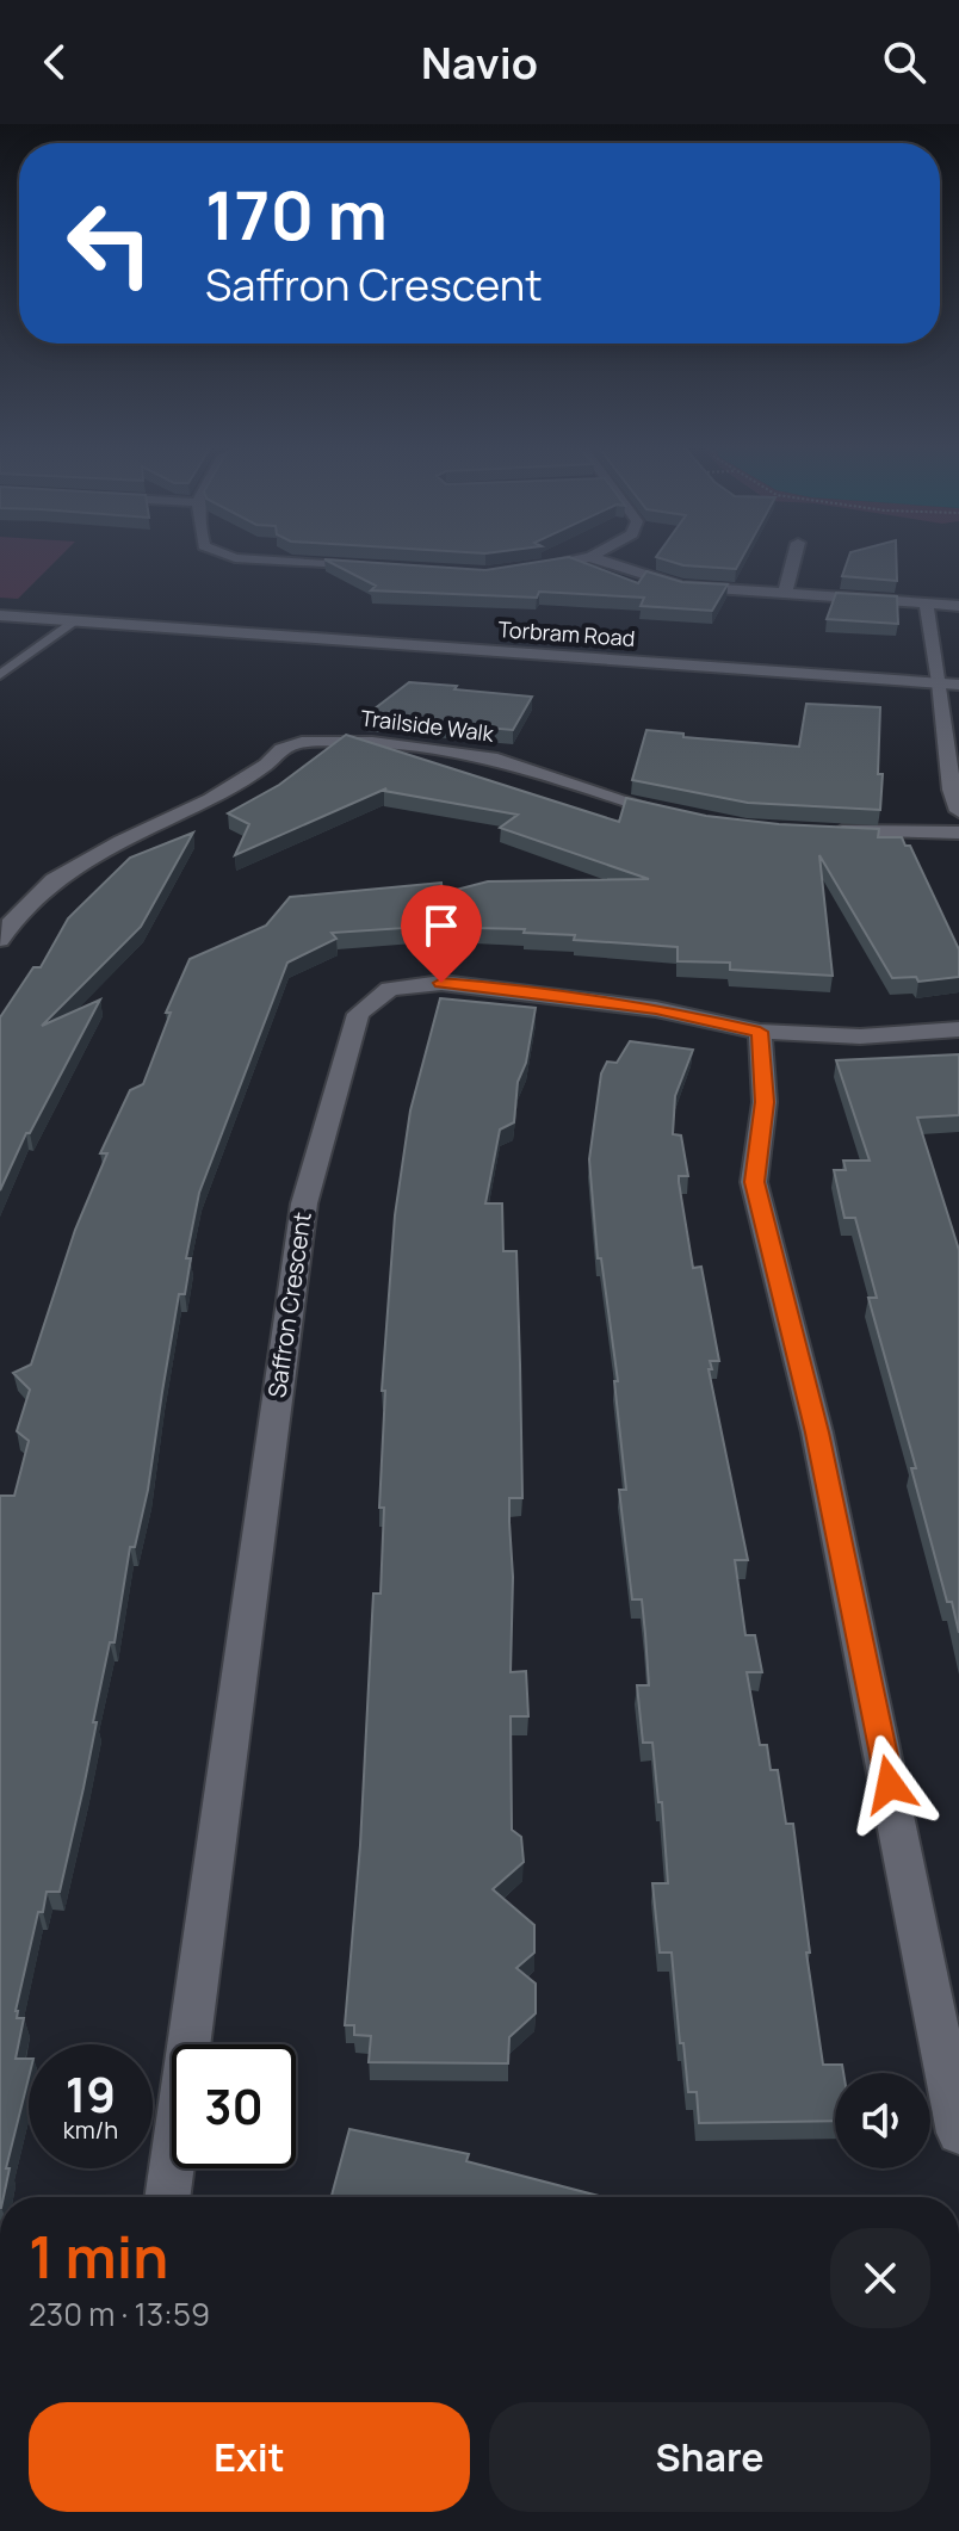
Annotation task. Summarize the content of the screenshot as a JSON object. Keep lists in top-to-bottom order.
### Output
{
  "streets": {
    "street": ["Torbram Road", "Trailside Walk", "Saffron Crescent"]
  },
  "page": {
    "header": "Navio",
    "turn": ["170 m", "Saffron Crescent"],
    "speed": "19 km/h",
    "limit": "30",
    "heading": ["1 min", "230 m · 13:59"],
    "buttons": ["Exit", "Share"]
  }
}
